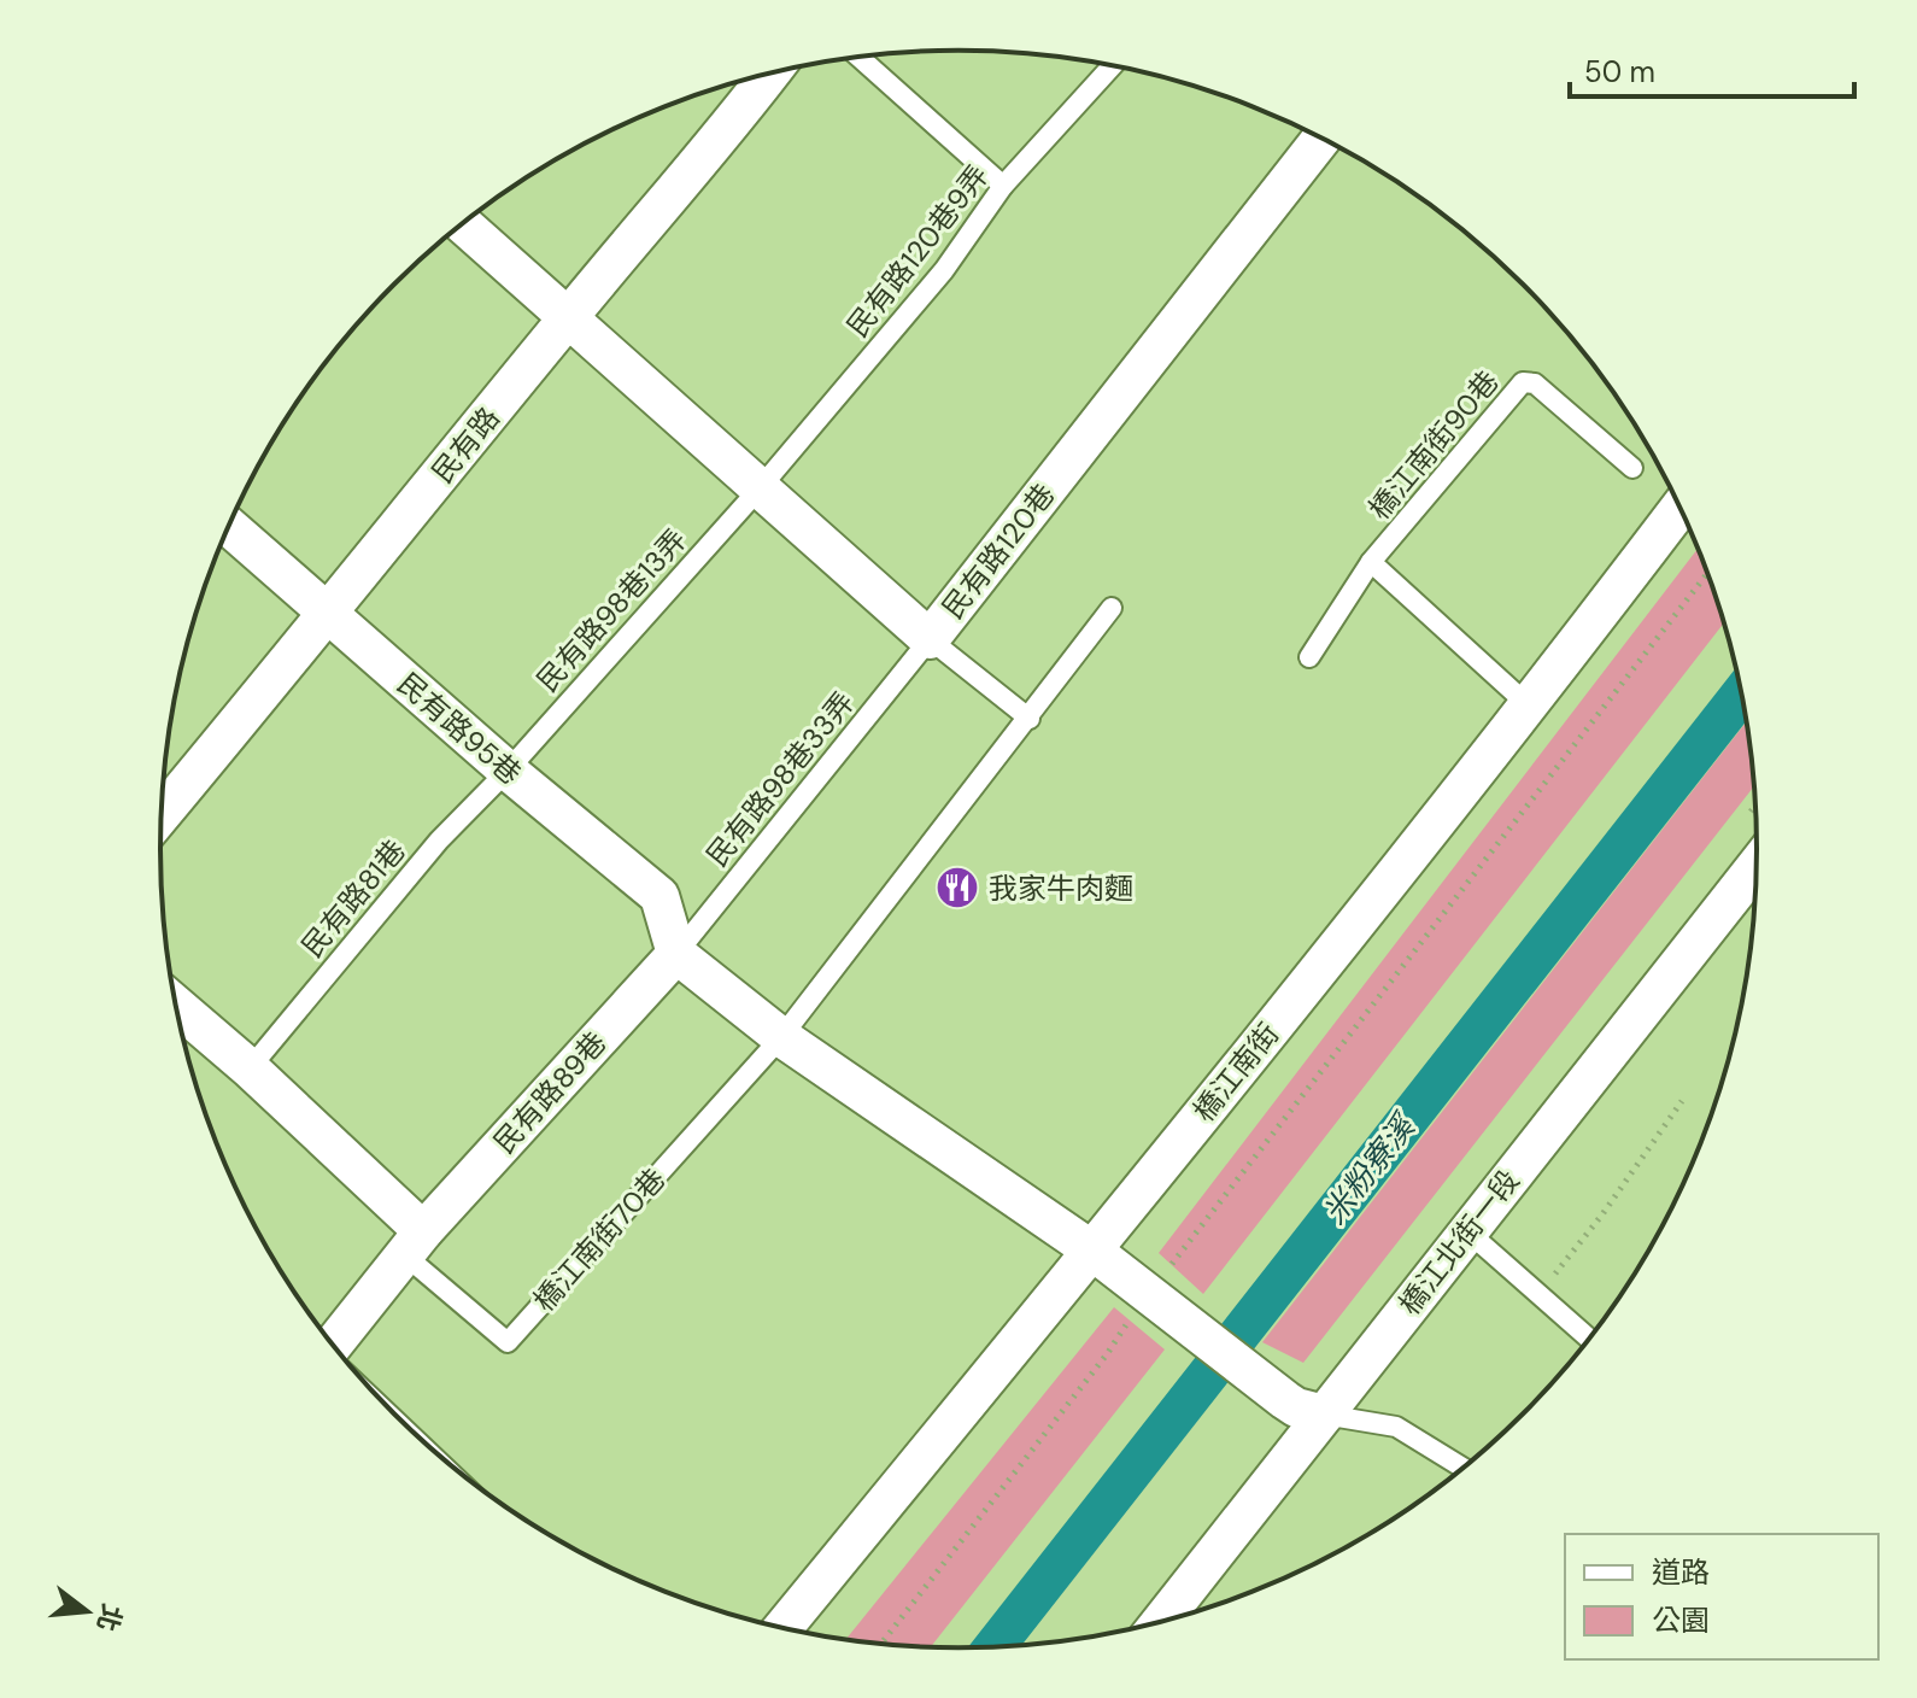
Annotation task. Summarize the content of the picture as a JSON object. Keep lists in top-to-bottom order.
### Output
{
  "streets": {
    "street": [
      "民有路",
      "民有路120巷",
      "民有路95巷",
      "橋江南街",
      "民有路89巷",
      "橋江北街一段"
    ],
    "lane": [
      "民有路120巷9弄",
      "橋江南街90巷",
      "民有路98巷13弄",
      "民有路98巷33弄",
      "民有路81巷",
      "橋江南街70巷"
    ]
  },
  "crossings": [
    ["民有路120巷9弄", "民有路120巷"],
    ["民有路120巷9弄", "民有路98巷13弄"],
    ["民有路", "民有路120巷"],
    ["民有路", "民有路95巷"],
    ["橋江南街90巷", "橋江南街"],
    ["民有路120巷", "民有路98巷13弄"],
    ["民有路120巷", "民有路98巷33弄"],
    ["民有路98巷13弄", "民有路95巷"],
    ["民有路98巷13弄", "民有路81巷"],
    ["民有路95巷", "民有路98巷33弄"],
    ["民有路95巷", "民有路81巷"],
    ["民有路95巷", "民有路89巷"],
    ["民有路98巷33弄", "民有路89巷"],
    ["民有路89巷", "橋江南街70巷"]
  ],
  "water": ["米粉寮溪"],
  "places": {
    "restaurant": ["我家牛肉麵"]
  },
  "legend": ["道路", "公園"],
  "scale_bar": "50 m",
  "north": "right"
}
